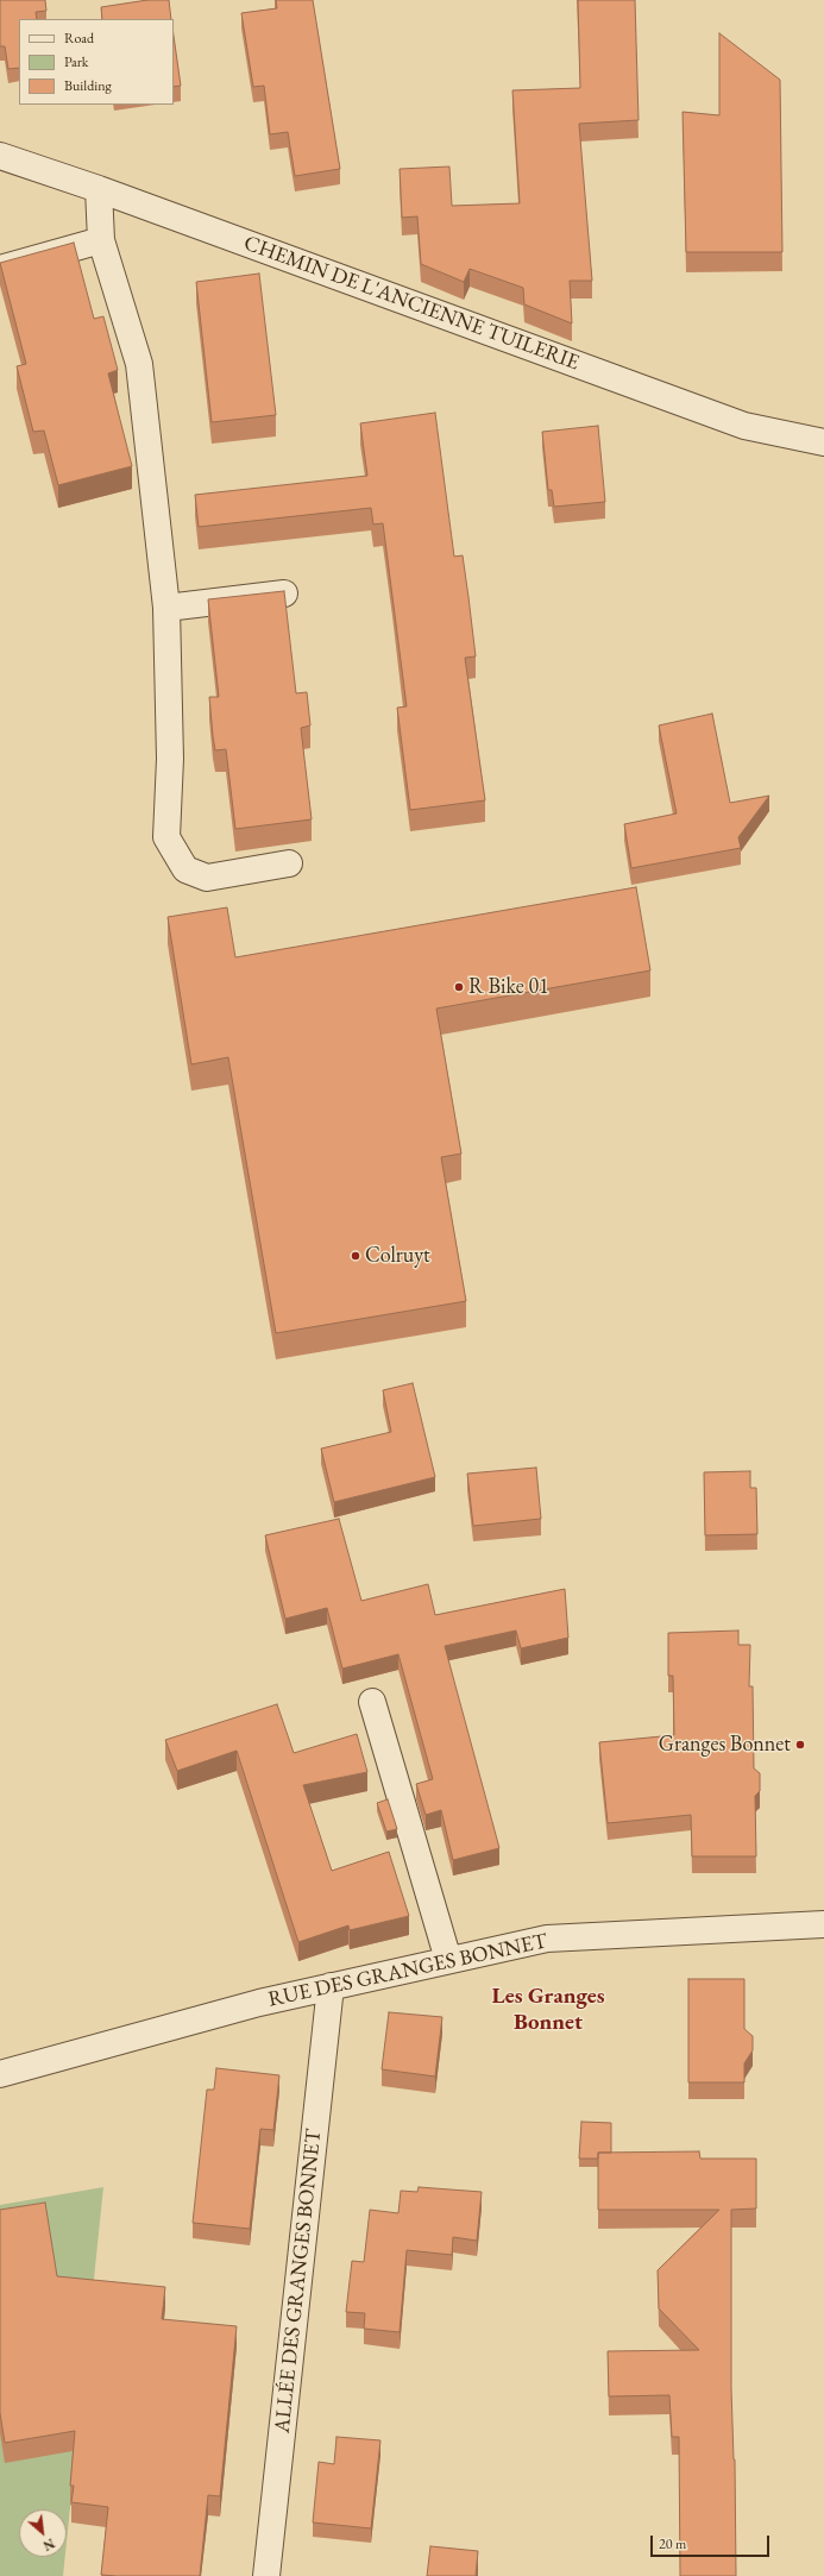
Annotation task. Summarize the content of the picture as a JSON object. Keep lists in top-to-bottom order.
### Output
{
  "streets": {
    "street": ["CHEMIN DE L'ANCIENNE TUILERIE", "RUE DES GRANGES BONNET", "ALLÉE DES GRANGES BONNET"]
  },
  "crossings": [
    ["RUE DES GRANGES BONNET", "ALLÉE DES GRANGES BONNET"]
  ],
  "districts": ["Les Granges Bonnet"],
  "places": ["R Bike 01", "Colruyt", "Granges Bonnet"],
  "legend": ["Road", "Park", "Building"],
  "scale_bar": "20 m",
  "north": "bottom right"
}
